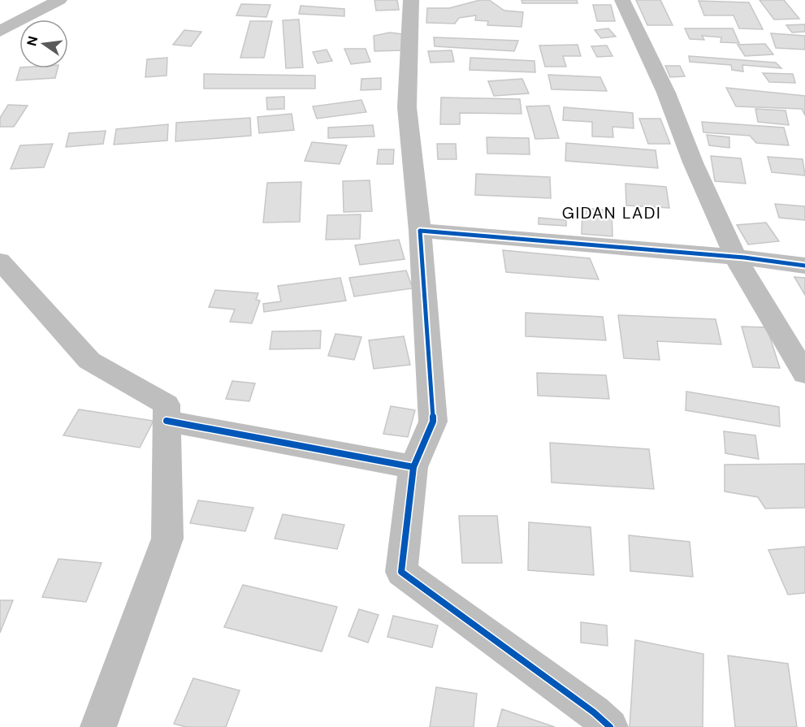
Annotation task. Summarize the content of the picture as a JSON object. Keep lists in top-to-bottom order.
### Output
{
  "districts": ["GIDAN LADI"],
  "north": "left"
}
